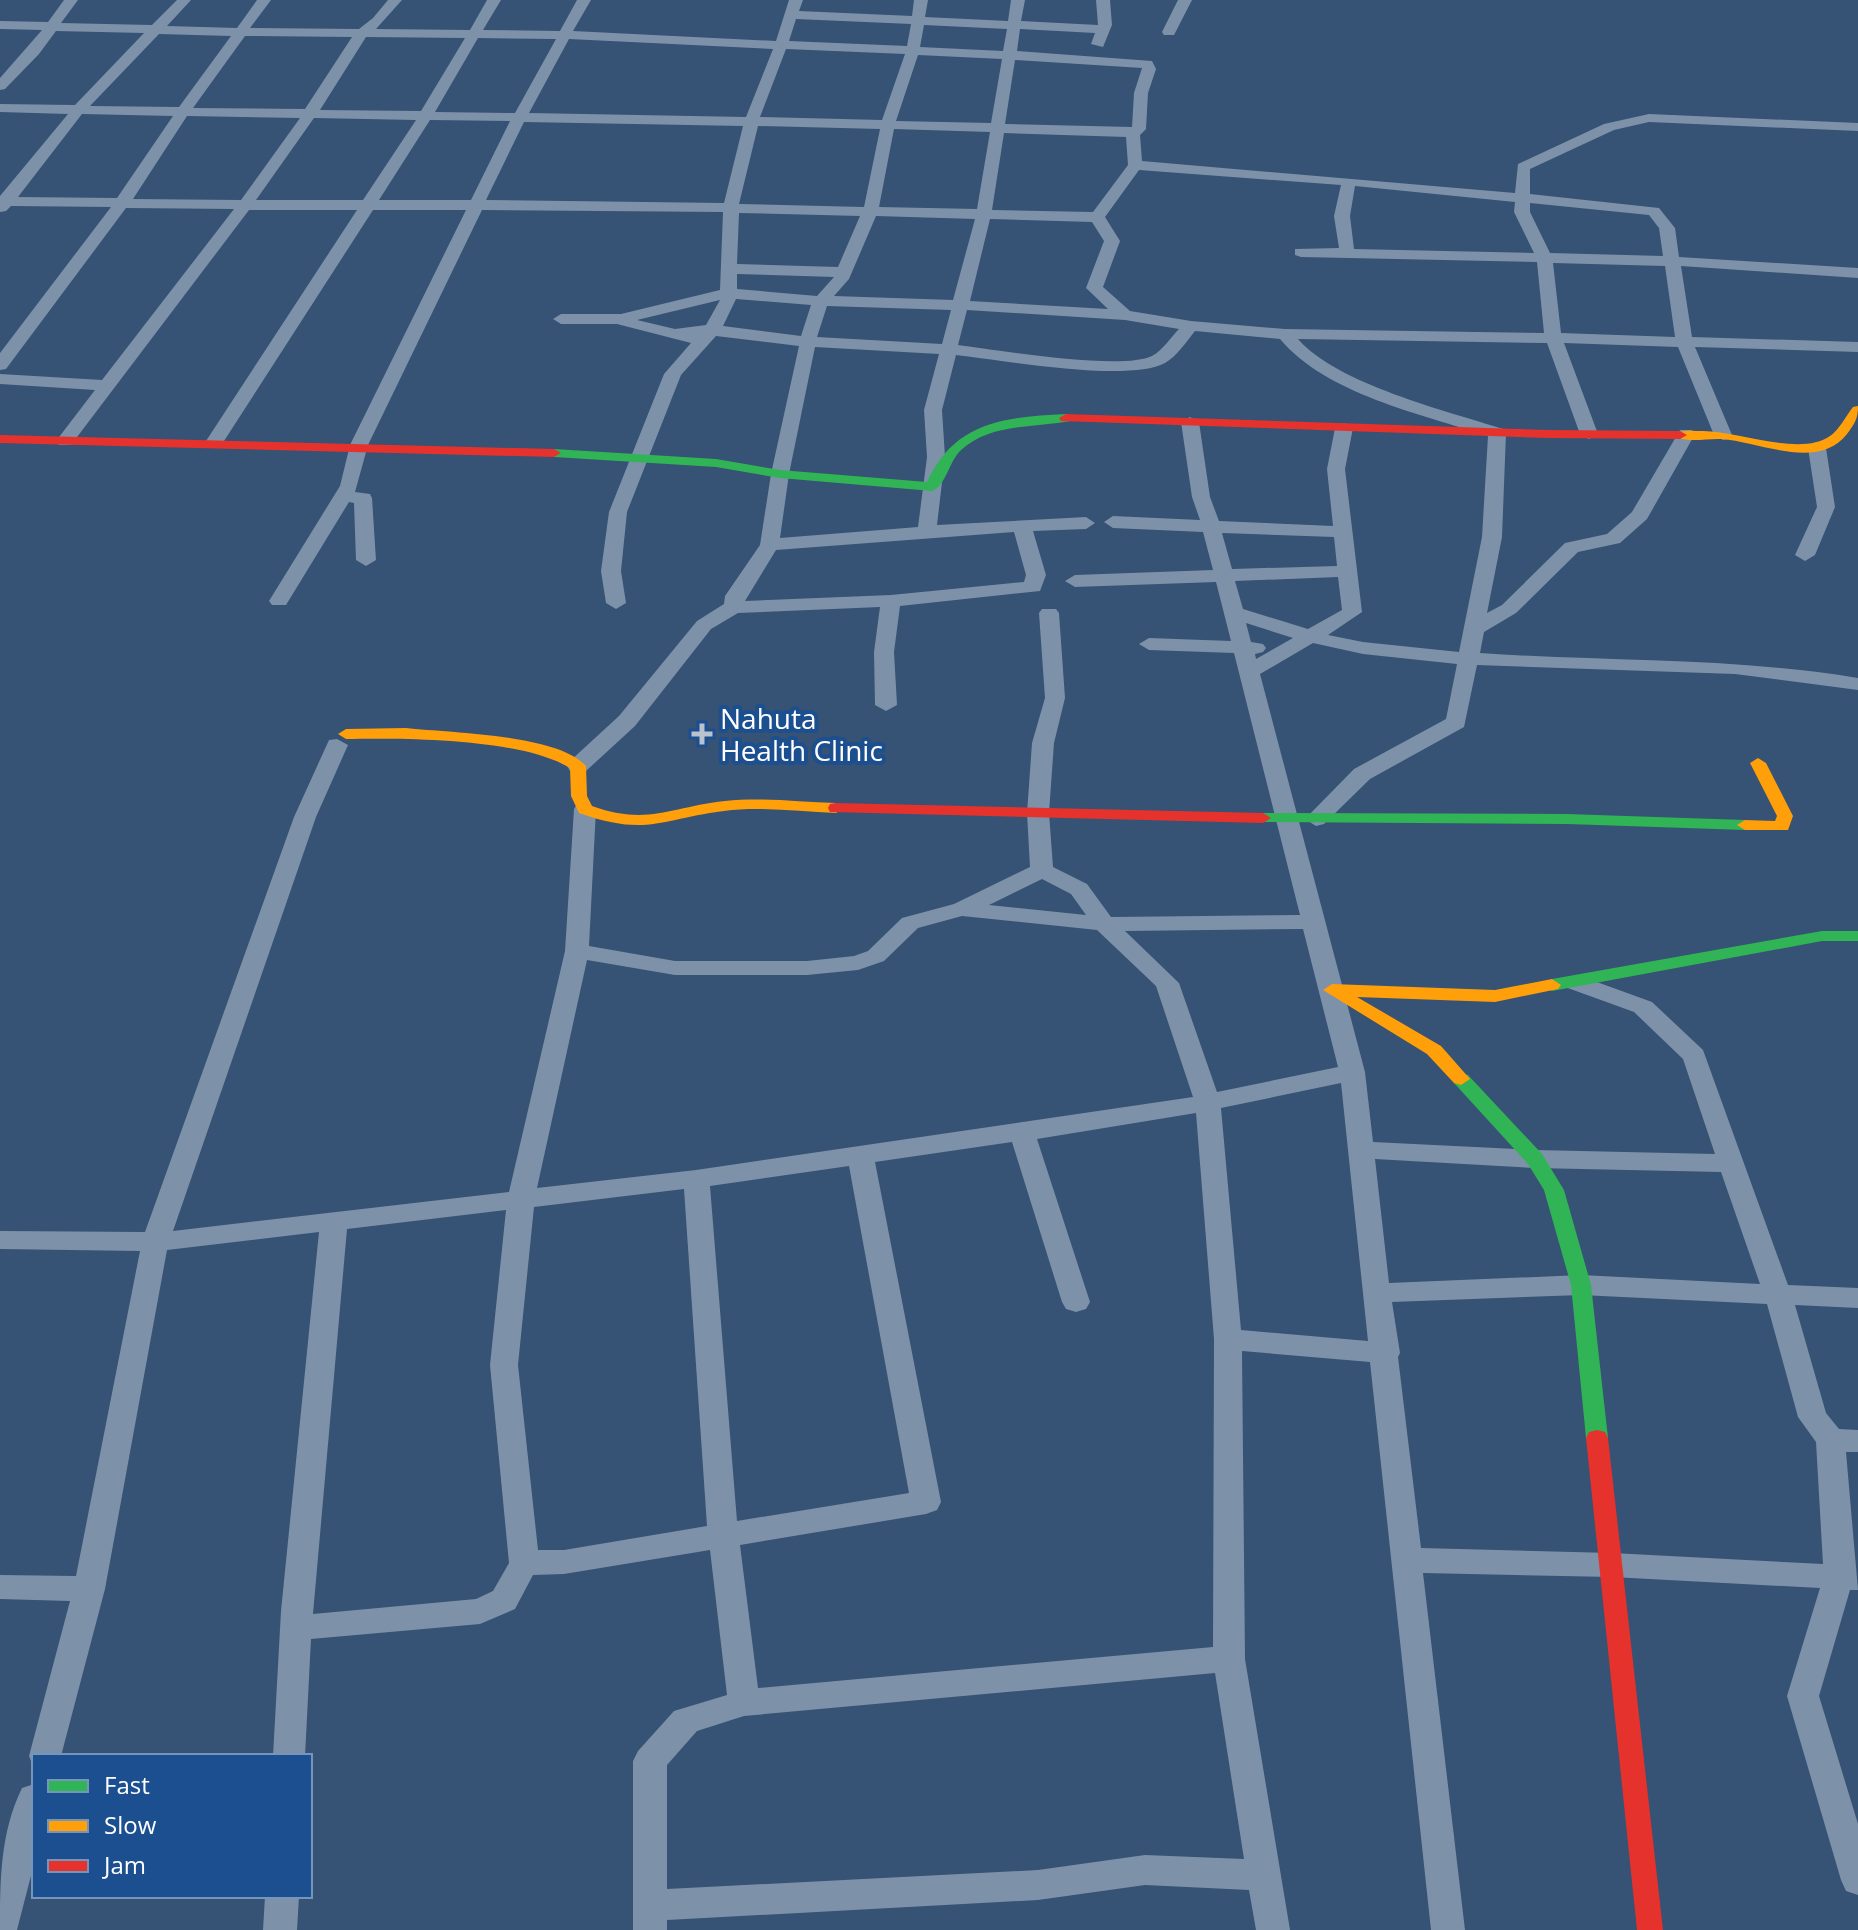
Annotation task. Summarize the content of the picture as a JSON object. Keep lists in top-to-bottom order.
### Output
{
  "places": {
    "health": ["Nahuta Health Clinic"]
  },
  "legend": ["Fast", "Slow", "Jam"]
}
